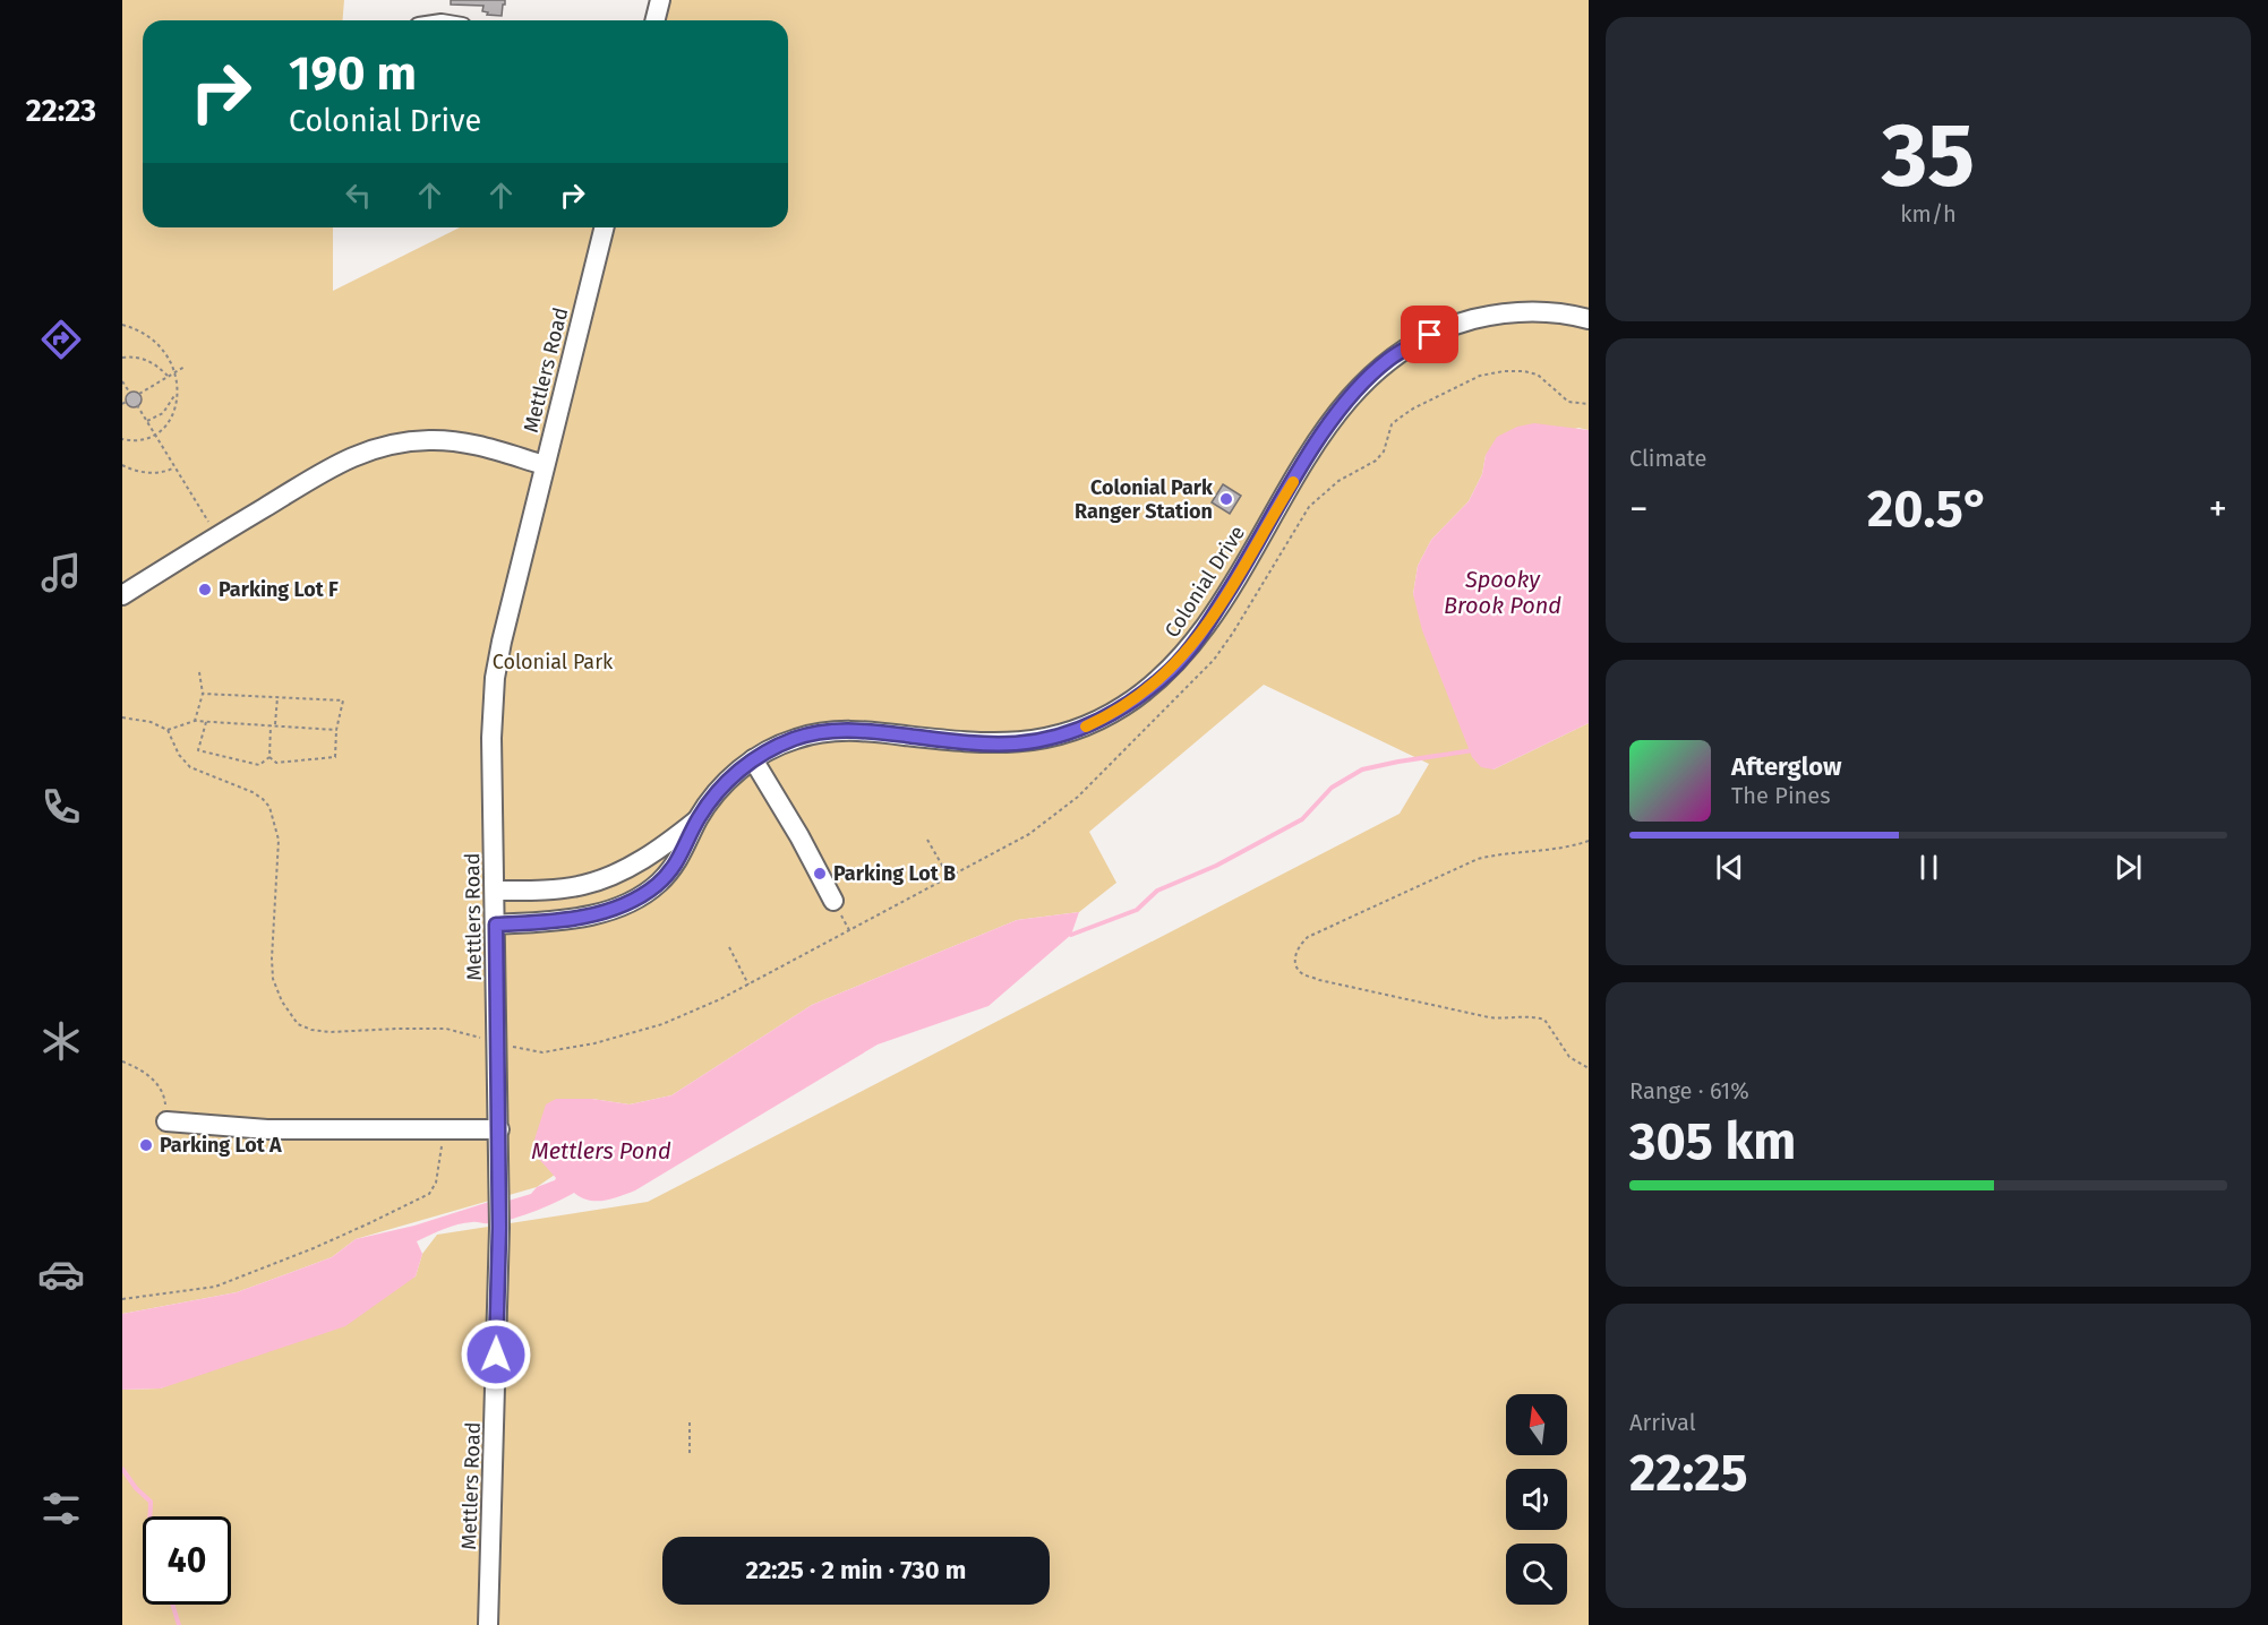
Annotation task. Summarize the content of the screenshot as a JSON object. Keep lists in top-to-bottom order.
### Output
{
  "streets": {
    "street": ["Mettlers Road", "Colonial Drive"]
  },
  "crossings": [
    ["Mettlers Road", "Colonial Drive"]
  ],
  "water": ["Spooky Brook Pond", "Mettlers Pond"],
  "parks": ["Colonial Park"],
  "places": [
    "Colonial Park Ranger Station",
    "Parking Lot F",
    "Parking Lot B",
    "Parking Lot A"
  ],
  "north": "top",
  "page": {
    "tabs": "22:23",
    "tile": [
      ["35", "km/h"],
      "Climate",
      ["Range · 61%", "305 km"],
      ["Arrival", "22:25"]
    ],
    "turn": ["190 m", "Colonial Drive"],
    "heat": ["−", "20.5°", "+"],
    "song": ["Afterglow", "The Pines"],
    "limit": "40",
    "trip": "22:25 · 2 min · 730 m"
  }
}
